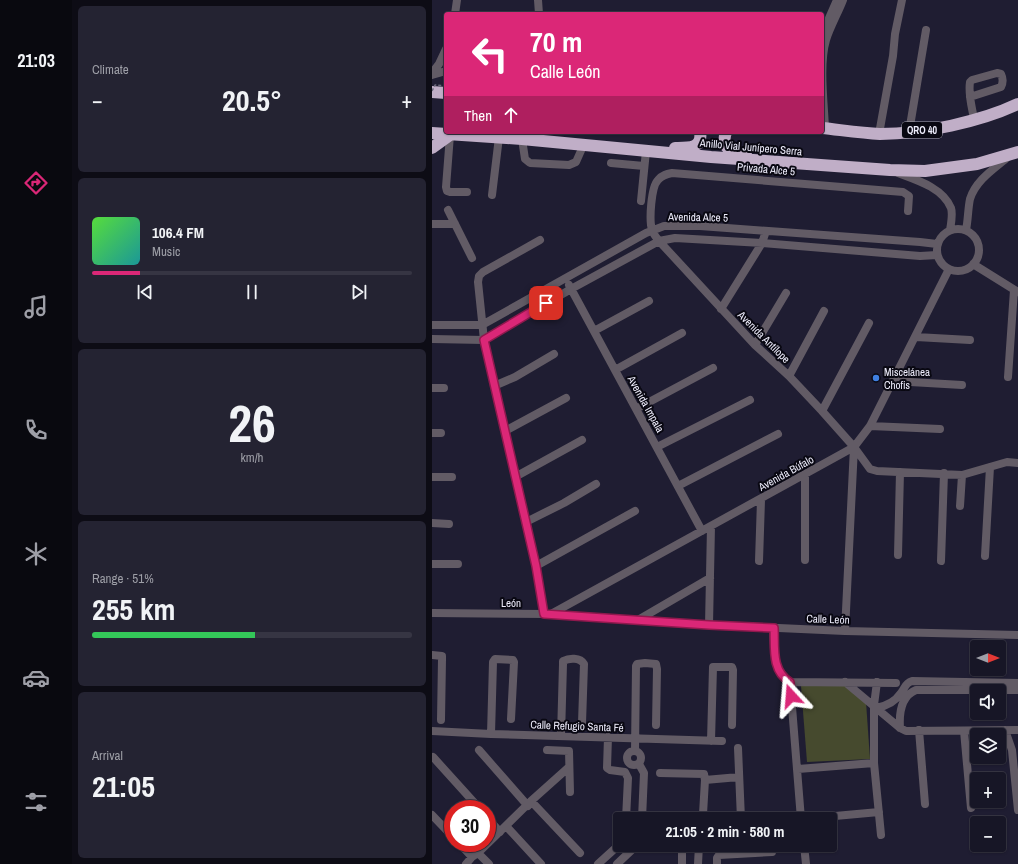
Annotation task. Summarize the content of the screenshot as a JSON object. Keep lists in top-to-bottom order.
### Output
{
  "streets": {
    "highway": ["QRO 40", "Anillo Vial Junípero Serra"],
    "street": [
      "Privada Alce 5",
      "Avenida Alce 5",
      "Avenida Antílope",
      "Avenida Impala",
      "Avenida Búfalo",
      "León",
      "Calle León",
      "Calle Refugio Santa Fé"
    ]
  },
  "crossings": [
    ["Privada Alce 5", "Avenida Alce 5"],
    ["Privada Alce 5", "Avenida Antílope"],
    ["Avenida Alce 5", "Avenida Antílope"],
    ["Avenida Alce 5", "Avenida Impala"],
    ["Avenida Alce 5", "Avenida Búfalo"],
    ["Avenida Antílope", "Avenida Búfalo"],
    ["Avenida Impala", "Avenida Búfalo"],
    ["Avenida Búfalo", "León"],
    ["León", "Calle León"]
  ],
  "places": ["Miscelánea Chofis"],
  "north": "right",
  "page": {
    "tabs": "21:03",
    "tile": [
      "Climate",
      ["26", "km/h"],
      ["Range · 51%", "255 km"],
      ["Arrival", "21:05"]
    ],
    "turn": ["70 m", "Calle León"],
    "heat": ["−", "20.5°", "+"],
    "then": "Then",
    "song": ["106.4 FM", "Music"],
    "map_buttons": ["+", "−"],
    "limit": "30",
    "trip": "21:05 · 2 min · 580 m"
  }
}
